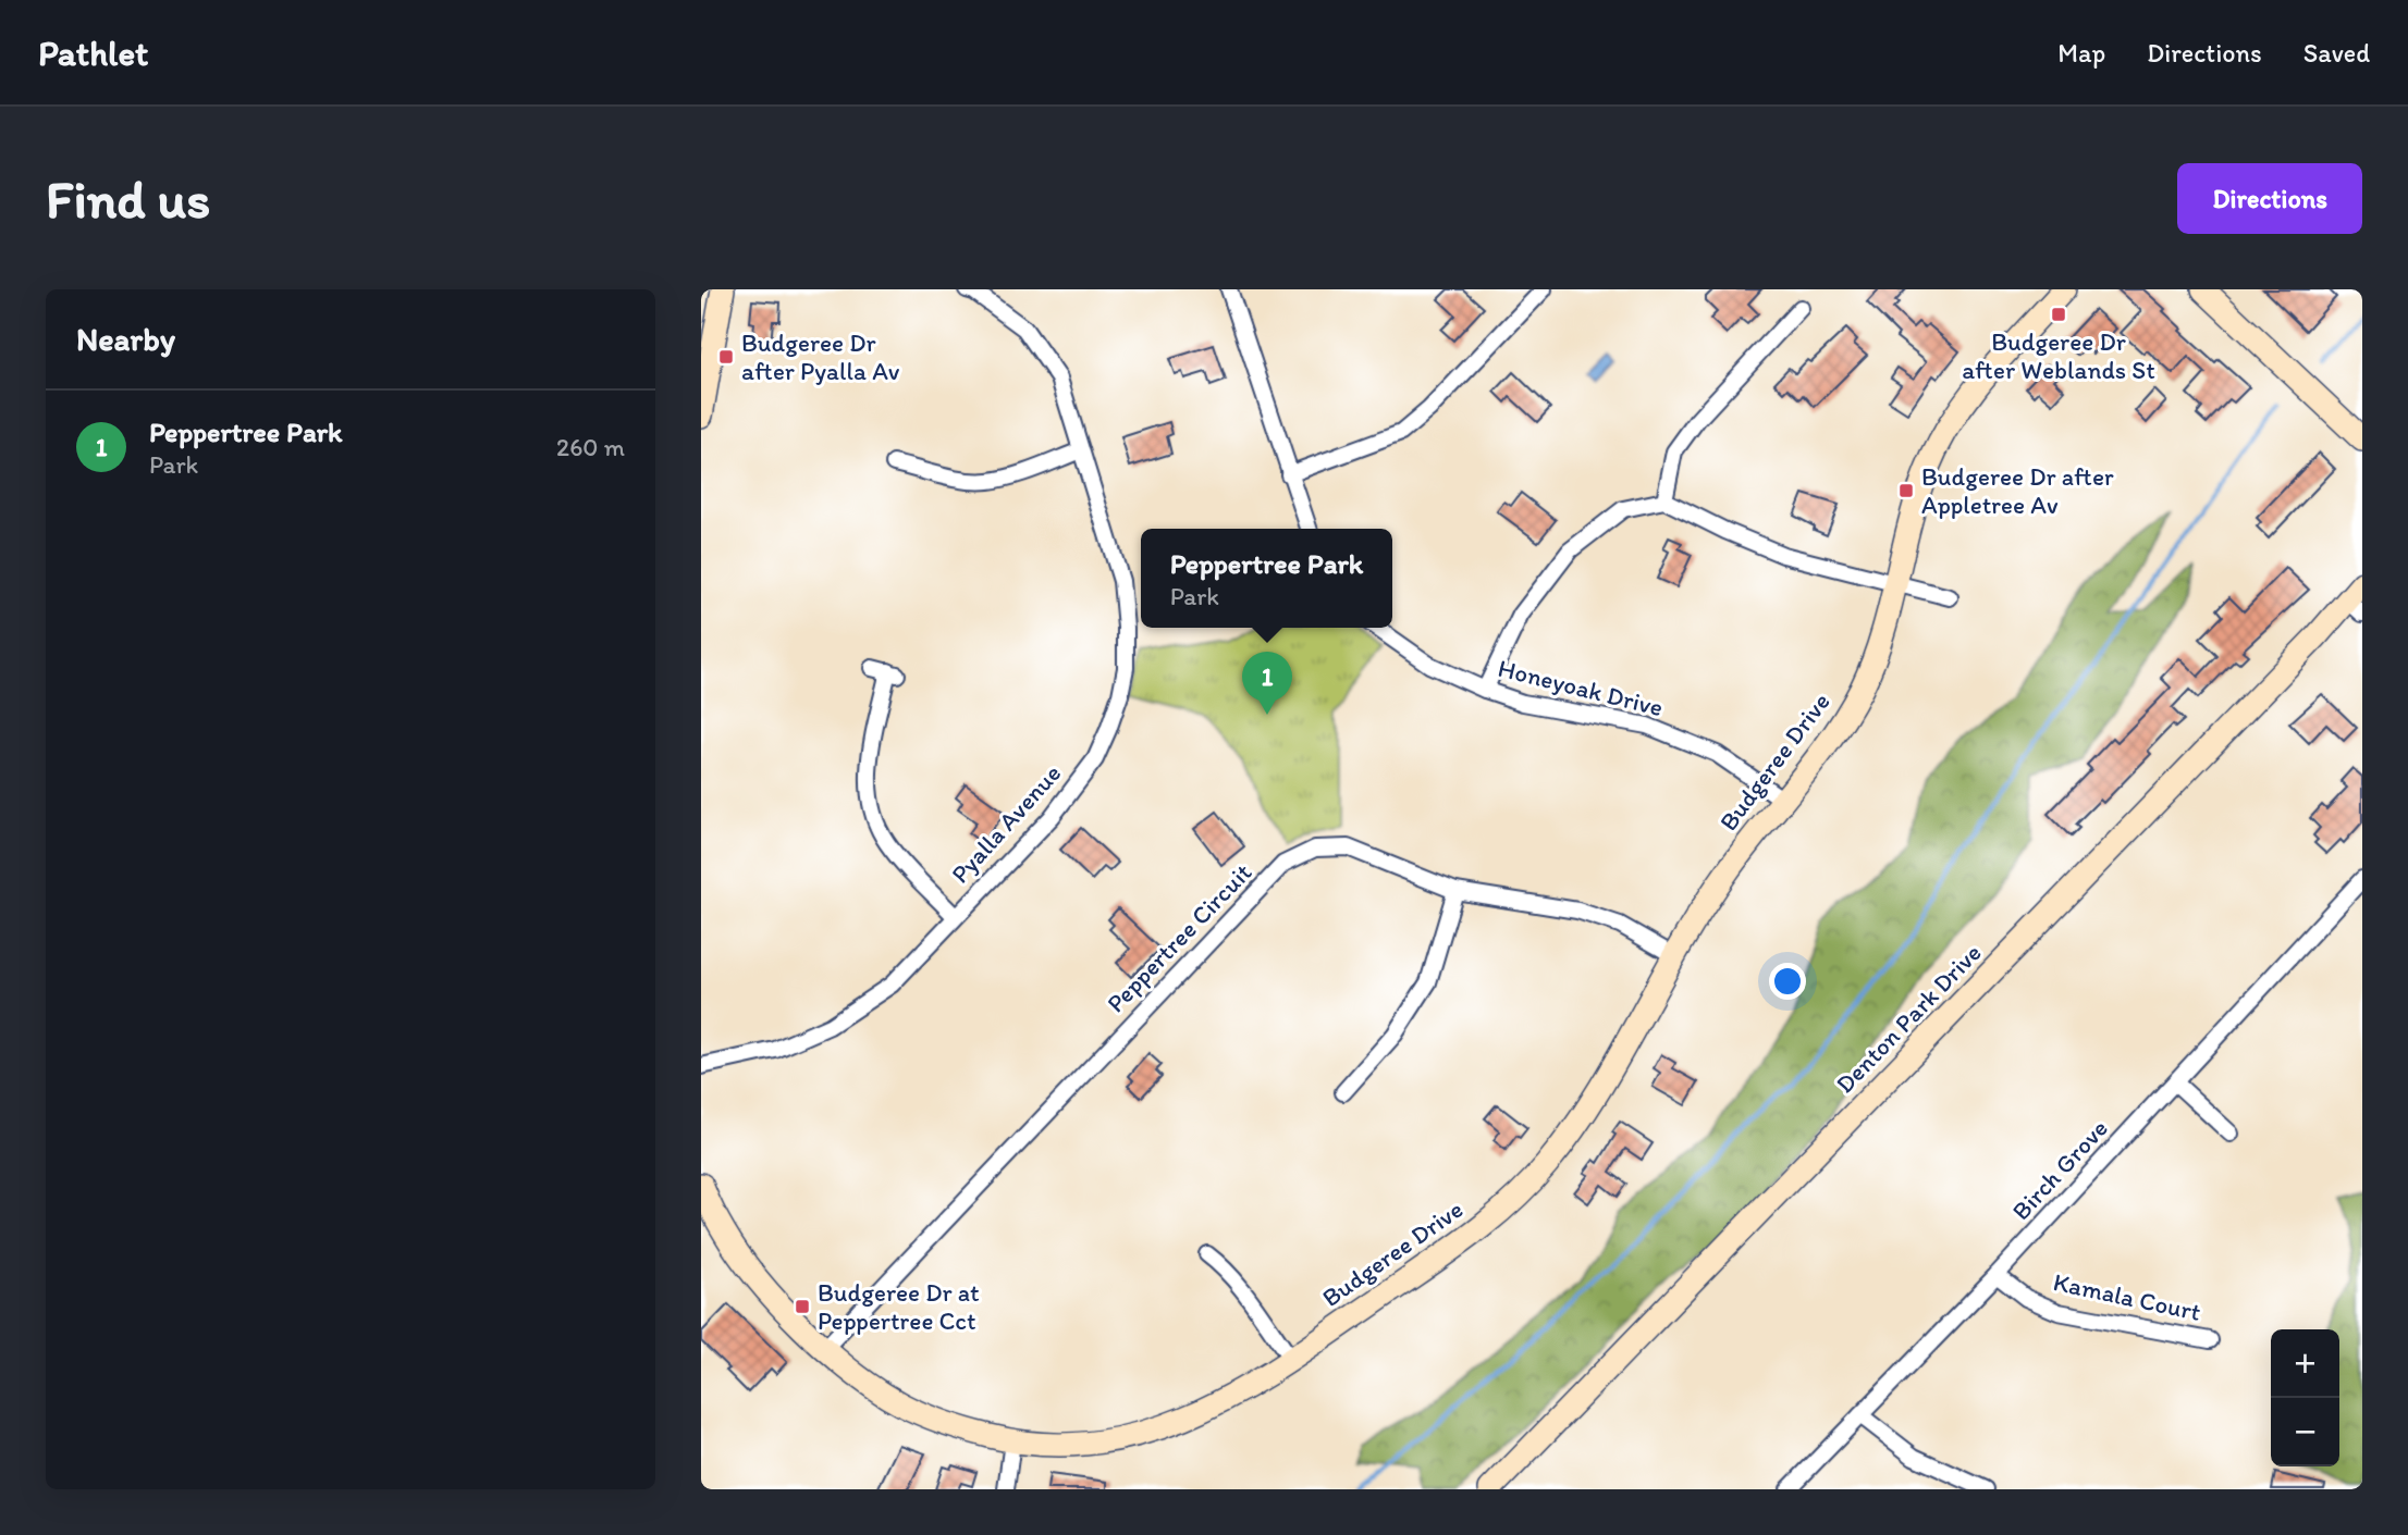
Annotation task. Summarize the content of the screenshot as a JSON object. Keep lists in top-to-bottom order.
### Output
{
  "streets": {
    "street": [
      "Honeyoak Drive",
      "Budgeree Drive",
      "Pyalla Avenue",
      "Peppertree Circuit",
      "Denton Park Drive",
      "Birch Grove",
      "Kamala Court"
    ]
  },
  "crossings": [
    ["Honeyoak Drive", "Budgeree Drive"],
    ["Budgeree Drive", "Peppertree Circuit"],
    ["Birch Grove", "Kamala Court"]
  ],
  "places": {
    "transit": [
      "Budgeree Dr after Weblands St",
      "Budgeree Dr after Pyalla Av",
      "Budgeree Dr after Appletree Av",
      "Budgeree Dr at Peppertree Cct"
    ]
  },
  "page": {
    "header": "Pathlet",
    "nav": ["Map", "Directions", "Saved"],
    "buttons": "Directions",
    "title": "Find us",
    "heading": "Nearby",
    "list": [
      {
        "mark": "1",
        "name": "Peppertree Park",
        "note": "Park",
        "value": "260 m"
      }
    ],
    "popup": ["Peppertree Park", "Park"],
    "pins": "1",
    "map_buttons": ["+", "−"]
  }
}
